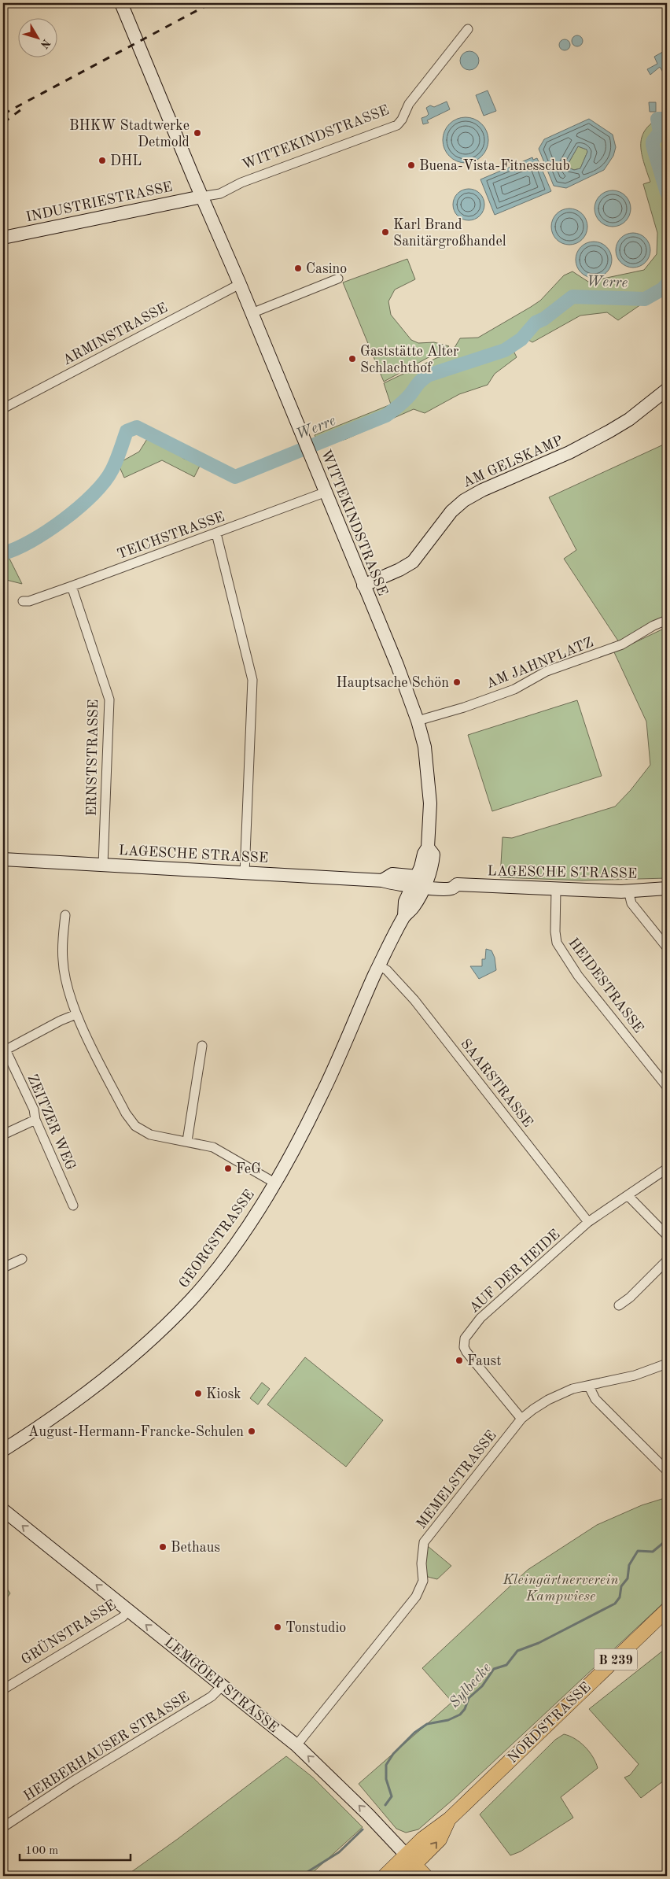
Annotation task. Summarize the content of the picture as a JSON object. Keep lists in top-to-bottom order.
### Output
{
  "streets": {
    "main road": ["B 239", "LEMGOER STRASSE", "NORDSTRASSE"],
    "street": [
      "WITTEKINDSTRASSE",
      "INDUSTRIESTRASSE",
      "ARMINSTRASSE",
      "AM GELSKAMP",
      "TEICHSTRASSE",
      "AM JAHNPLATZ",
      "ERNSTSTRASSE",
      "LAGESCHE STRASSE",
      "HEIDESTRASSE",
      "SAARSTRASSE",
      "ZEITZER WEG",
      "GEORGSTRASSE",
      "AUF DER HEIDE",
      "MEMELSTRASSE",
      "GRÜNSTRASSE",
      "HERBERHAUSER STRASSE"
    ]
  },
  "crossings": [
    ["WITTEKINDSTRASSE", "INDUSTRIESTRASSE"],
    ["WITTEKINDSTRASSE", "ARMINSTRASSE"],
    ["WITTEKINDSTRASSE", "AM GELSKAMP"],
    ["WITTEKINDSTRASSE", "TEICHSTRASSE"],
    ["WITTEKINDSTRASSE", "AM JAHNPLATZ"],
    ["WITTEKINDSTRASSE", "LAGESCHE STRASSE"],
    ["WITTEKINDSTRASSE", "GEORGSTRASSE"],
    ["TEICHSTRASSE", "ERNSTSTRASSE"],
    ["ERNSTSTRASSE", "LAGESCHE STRASSE"],
    ["LAGESCHE STRASSE", "HEIDESTRASSE"],
    ["LAGESCHE STRASSE", "GEORGSTRASSE"],
    ["SAARSTRASSE", "GEORGSTRASSE"],
    ["SAARSTRASSE", "AUF DER HEIDE"],
    ["AUF DER HEIDE", "MEMELSTRASSE"],
    ["MEMELSTRASSE", "LEMGOER STRASSE"],
    ["GRÜNSTRASSE", "LEMGOER STRASSE"],
    ["B 239", "LEMGOER STRASSE"],
    ["B 239", "NORDSTRASSE"],
    ["LEMGOER STRASSE", "NORDSTRASSE"],
    ["LEMGOER STRASSE", "HERBERHAUSER STRASSE"]
  ],
  "one_way": ["LEMGOER STRASSE"],
  "water": ["Werre", "Sylbecke"],
  "parks": ["Kleingärtnerverein Kampwiese"],
  "places": [
    "BHKW Stadtwerke Detmold",
    "DHL",
    "Buena-Vista-Fitnessclub",
    "Karl Brand Sanitärgroßhandel",
    "Casino",
    "Gaststätte Alter Schlachthof",
    "Hauptsache Schön",
    "FeG",
    "Faust",
    "Kiosk",
    "August-Hermann-Francke-Schulen",
    "Bethaus",
    "Tonstudio"
  ],
  "scale_bar": "100 m",
  "north": "bottom right"
}
